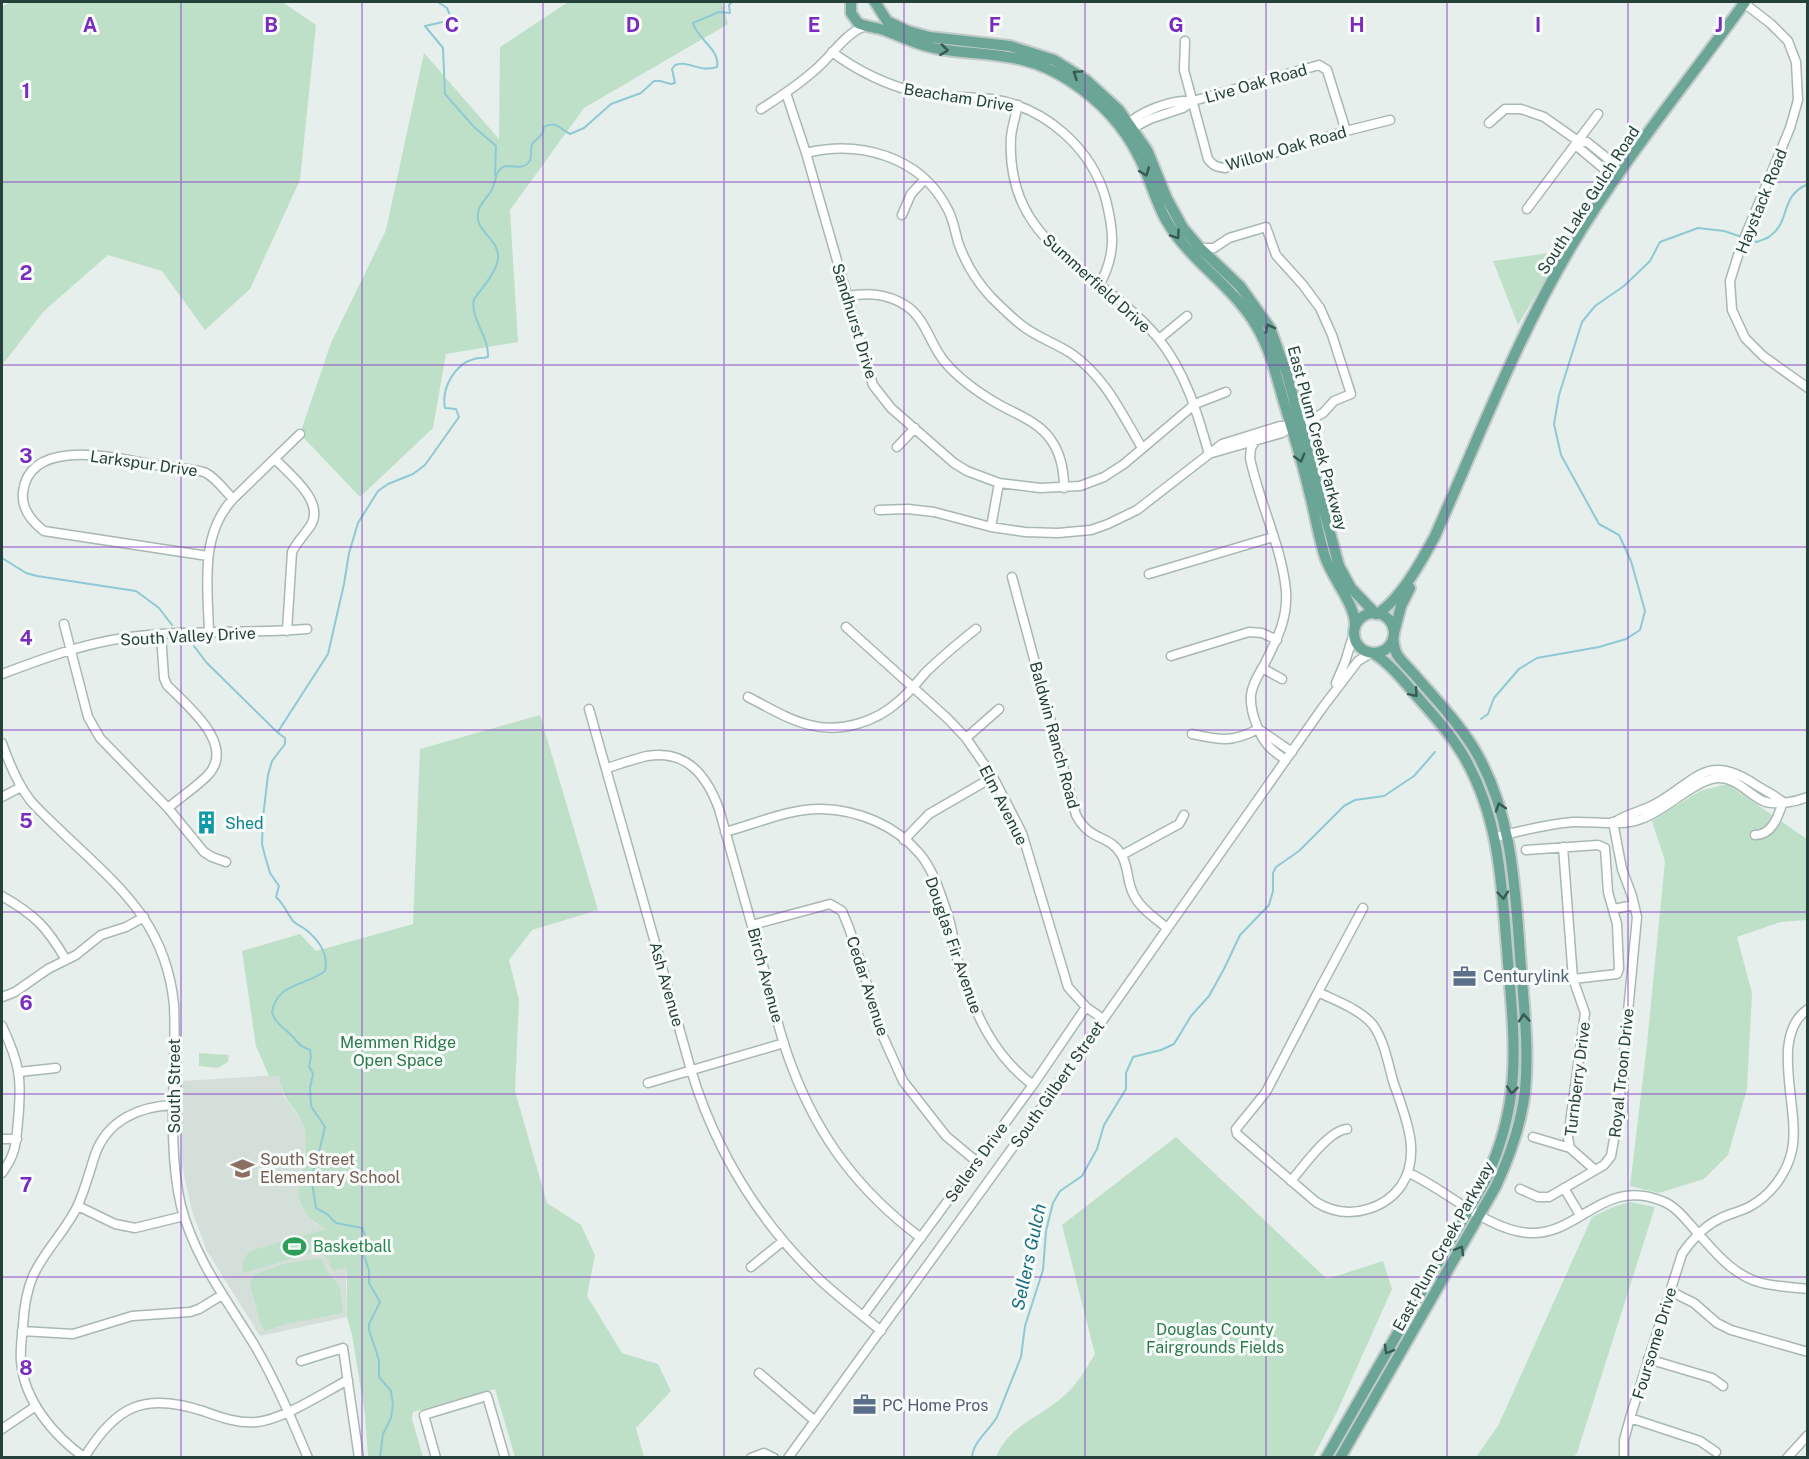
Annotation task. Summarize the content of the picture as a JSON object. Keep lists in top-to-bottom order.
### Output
{
  "streets": {
    "main road": ["South Lake Gulch Road", "East Plum Creek Parkway"],
    "street": [
      "Live Oak Road",
      "Beacham Drive",
      "Willow Oak Road",
      "Haystack Road",
      "Summerfield Drive",
      "Sandhurst Drive",
      "Larkspur Drive",
      "South Valley Drive",
      "Baldwin Ranch Road",
      "Elm Avenue",
      "Douglas Fir Avenue",
      "Birch Avenue",
      "Ash Avenue",
      "Cedar Avenue",
      "Royal Troon Drive",
      "Turnberry Drive",
      "South Gilbert Street",
      "South Street",
      "Sellers Drive",
      "Foursome Drive"
    ]
  },
  "crossings": [
    ["Live Oak Road", "Willow Oak Road"],
    ["Live Oak Road", "East Plum Creek Parkway"],
    ["Beacham Drive", "Summerfield Drive"],
    ["South Lake Gulch Road", "Haystack Road"],
    ["South Lake Gulch Road", "East Plum Creek Parkway"],
    ["South Lake Gulch Road", "South Gilbert Street"],
    ["Summerfield Drive", "Sandhurst Drive"],
    ["East Plum Creek Parkway", "South Gilbert Street"],
    ["Elm Avenue", "South Gilbert Street"],
    ["Elm Avenue", "Sellers Drive"],
    ["Douglas Fir Avenue", "Birch Avenue"],
    ["Douglas Fir Avenue", "Sellers Drive"],
    ["Birch Avenue", "Ash Avenue"],
    ["Birch Avenue", "Cedar Avenue"],
    ["Birch Avenue", "Sellers Drive"],
    ["Ash Avenue", "South Gilbert Street"],
    ["Ash Avenue", "Sellers Drive"],
    ["Cedar Avenue", "Sellers Drive"],
    ["Royal Troon Drive", "Turnberry Drive"]
  ],
  "water": ["Sellers Gulch"],
  "parks": ["Memmen Ridge Open Space", "Douglas County Fairgrounds Fields"],
  "places": {
    "building": ["Shed"],
    "office": ["Centurylink", "PC Home Pros"],
    "school or university": ["South Street Elementary School"],
    "sports": ["Basketball"]
  },
  "grid": {
    "columns": [
      "A",
      "B",
      "C",
      "D",
      "E",
      "F",
      "G",
      "H",
      "I",
      "J"
    ],
    "rows": [
      "1",
      "2",
      "3",
      "4",
      "5",
      "6",
      "7",
      "8"
    ]
  }
}
